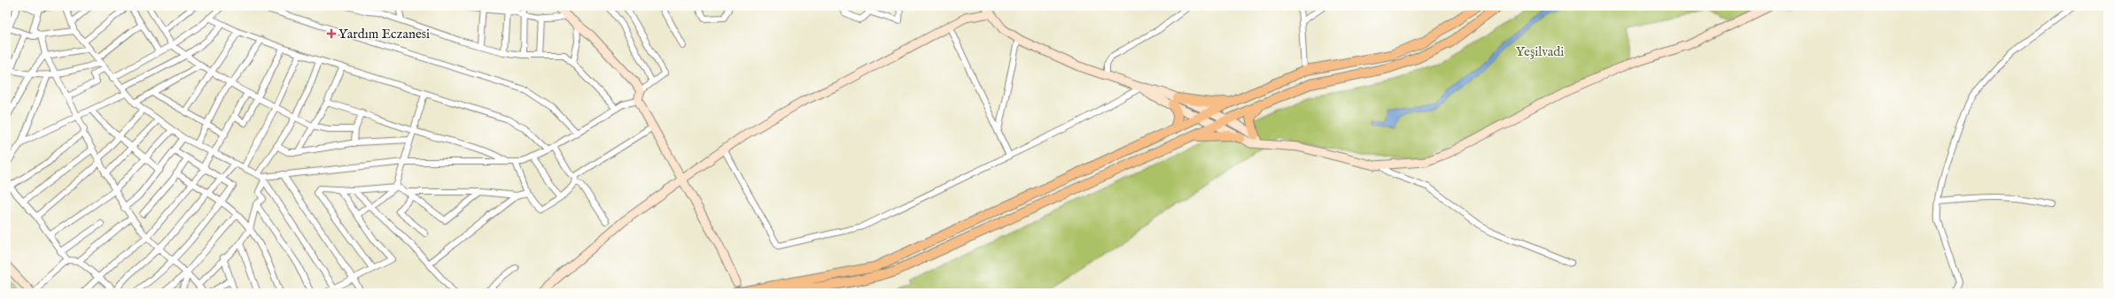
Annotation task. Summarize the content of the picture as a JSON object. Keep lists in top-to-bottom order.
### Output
{
  "parks": ["Yeşilvadi"],
  "places": {
    "health": ["Yardım Eczanesi"]
  }
}
